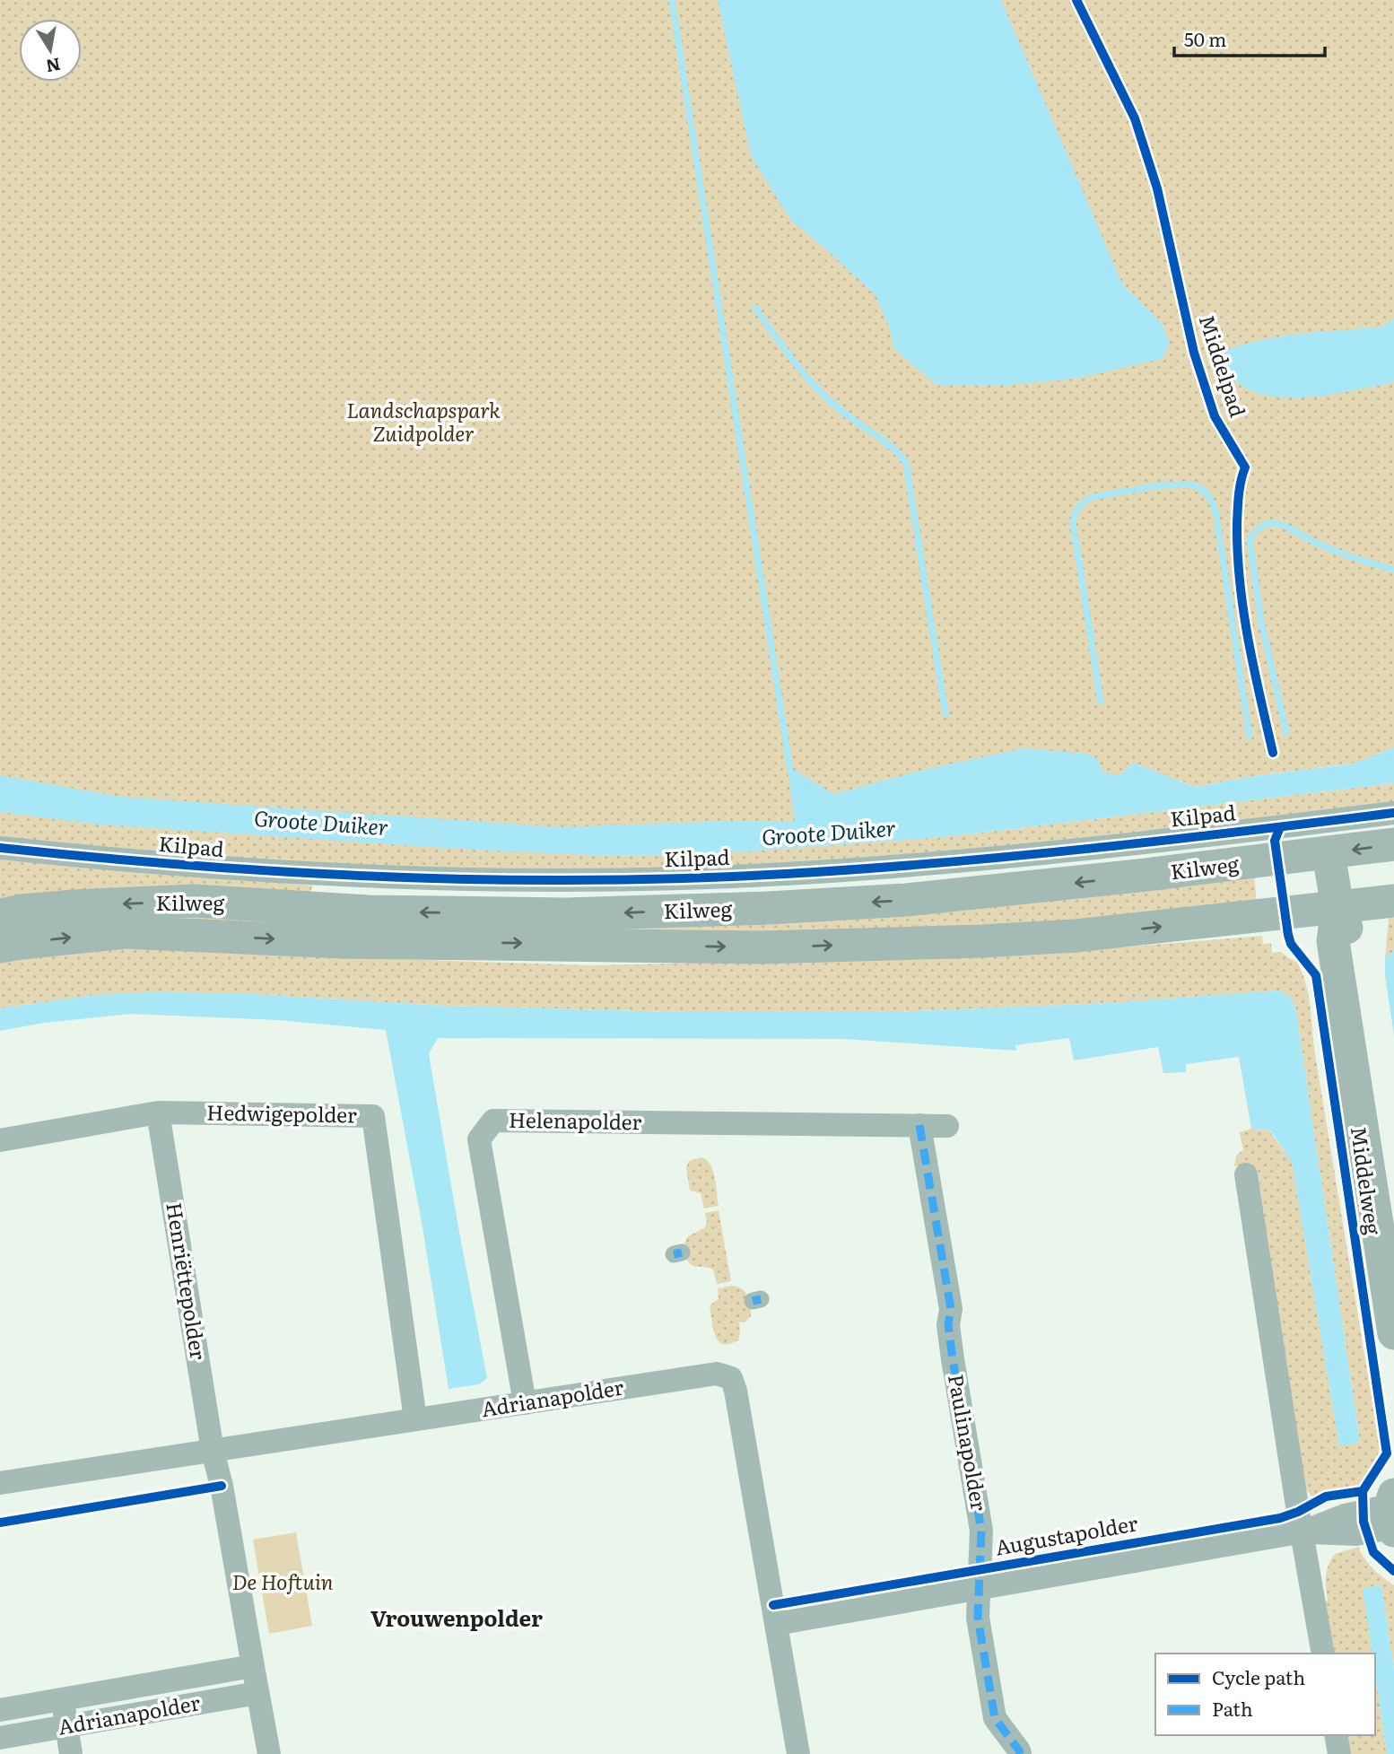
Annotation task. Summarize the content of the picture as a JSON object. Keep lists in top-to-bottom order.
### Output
{
  "streets": {
    "main road": ["Kilweg", "Middelweg"],
    "street": [
      "Kilpad",
      "Hedwigepolder",
      "Helenapolder",
      "Henriëttepolder",
      "Adrianapolder",
      "Paulinapolder",
      "Augustapolder"
    ],
    "cycle path": ["Middelpad"]
  },
  "crossings": [
    ["Kilweg", "Middelweg"],
    ["Hedwigepolder", "Henriëttepolder"],
    ["Hedwigepolder", "Adrianapolder"],
    ["Helenapolder", "Adrianapolder"],
    ["Helenapolder", "Paulinapolder"],
    ["Henriëttepolder", "Adrianapolder"],
    ["Adrianapolder", "Augustapolder"],
    ["Paulinapolder", "Augustapolder"]
  ],
  "districts": ["Vrouwenpolder"],
  "water": ["Groote Duiker"],
  "parks": ["Landschapspark Zuidpolder", "De Hoftuin"],
  "legend": ["Cycle path", "Path"],
  "scale_bar": "50 m",
  "north": "bottom"
}
